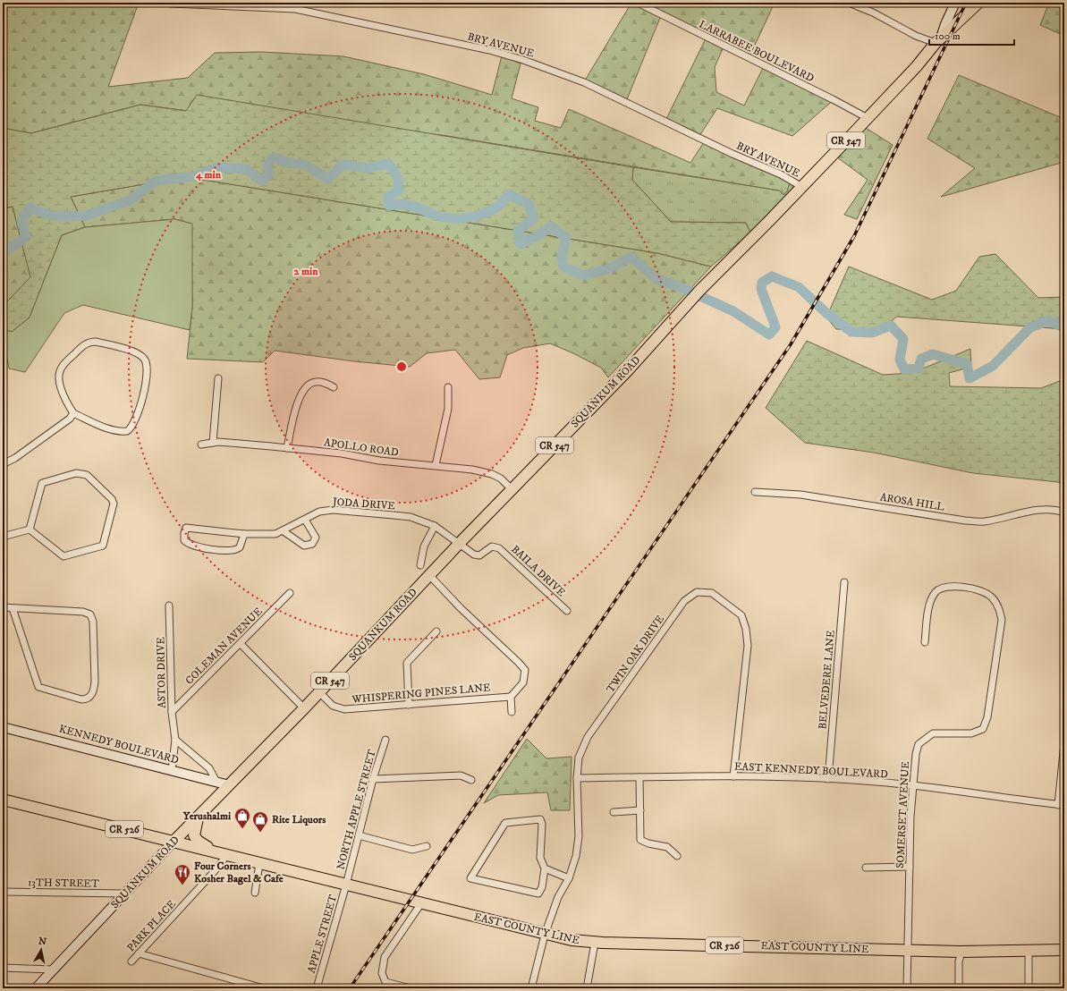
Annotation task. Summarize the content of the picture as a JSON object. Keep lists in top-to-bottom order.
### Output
{
  "streets": {
    "main road": [
      "CR 547",
      "SQUANKUM ROAD",
      "CR 526",
      "EAST COUNTY LINE"
    ],
    "street": [
      "BRY AVENUE",
      "LARRABEE BOULEVARD",
      "APOLLO ROAD",
      "AROSA HILL",
      "JODA DRIVE",
      "BAILA DRIVE",
      "COLEMAN AVENUE",
      "TWIN OAK DRIVE",
      "ASTOR DRIVE",
      "BELVEDERE LANE",
      "WHISPERING PINES LANE",
      "KENNEDY BOULEVARD",
      "EAST KENNEDY BOULEVARD",
      "NORTH APPLE STREET",
      "SOMERSET AVENUE",
      "13TH STREET",
      "PARK PLACE",
      "APPLE STREET"
    ]
  },
  "crossings": [
    ["BRY AVENUE", "CR 547"],
    ["BRY AVENUE", "SQUANKUM ROAD"],
    ["LARRABEE BOULEVARD", "CR 547"],
    ["CR 547", "SQUANKUM ROAD"],
    ["SQUANKUM ROAD", "APOLLO ROAD"],
    ["SQUANKUM ROAD", "JODA DRIVE"],
    ["SQUANKUM ROAD", "BAILA DRIVE"],
    ["SQUANKUM ROAD", "WHISPERING PINES LANE"],
    ["SQUANKUM ROAD", "KENNEDY BOULEVARD"],
    ["SQUANKUM ROAD", "13TH STREET"],
    ["SQUANKUM ROAD", "EAST COUNTY LINE"],
    ["JODA DRIVE", "BAILA DRIVE"],
    ["COLEMAN AVENUE", "ASTOR DRIVE"],
    ["TWIN OAK DRIVE", "EAST KENNEDY BOULEVARD"],
    ["TWIN OAK DRIVE", "EAST COUNTY LINE"],
    ["ASTOR DRIVE", "KENNEDY BOULEVARD"],
    ["BELVEDERE LANE", "EAST KENNEDY BOULEVARD"],
    ["EAST KENNEDY BOULEVARD", "SOMERSET AVENUE"],
    ["NORTH APPLE STREET", "EAST COUNTY LINE"],
    ["NORTH APPLE STREET", "APPLE STREET"],
    ["SOMERSET AVENUE", "EAST COUNTY LINE"],
    ["PARK PLACE", "EAST COUNTY LINE"],
    ["EAST COUNTY LINE", "APPLE STREET"]
  ],
  "places": {
    "shop": ["Yerushalmi", "Rite Liquors"],
    "restaurant": ["Four Corners Kosher Bagel & Cafe"]
  },
  "scale_bar": "100 m",
  "north": "top",
  "rings": ["4 min", "2 min"]
}
